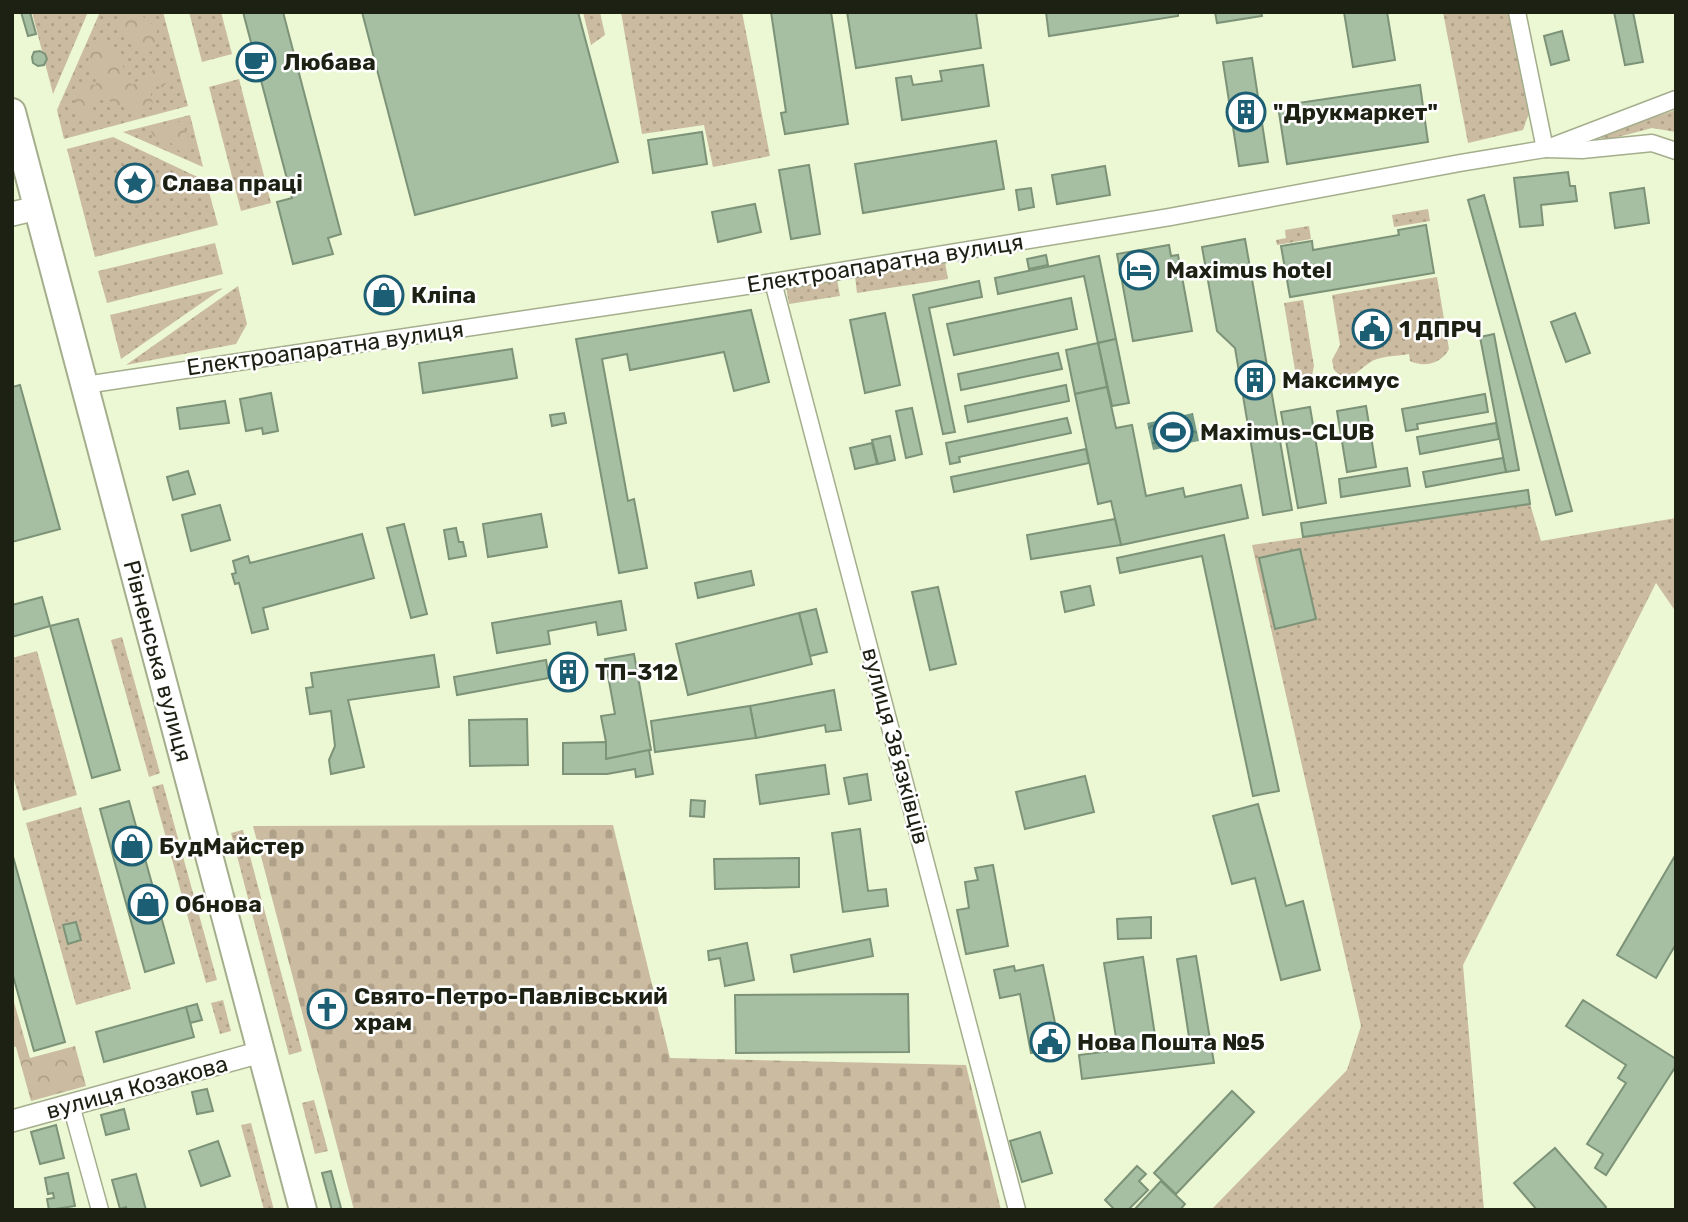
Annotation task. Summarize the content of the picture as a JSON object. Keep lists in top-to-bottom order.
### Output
{
  "streets": {
    "main road": ["Рівненська вулиця"],
    "street": ["Електроапаратна вулиця", "вулиця Звʼязківців", "вулиця Козакова"]
  },
  "crossings": [
    ["Електроапаратна вулиця", "Рівненська вулиця"],
    ["Електроапаратна вулиця", "вулиця Звʼязківців"],
    ["Рівненська вулиця", "вулиця Козакова"]
  ],
  "places": {
    "cafe": ["Любава"],
    "building": ["\"Друкмаркет\"", "Максимус", "ТП-312"],
    "place": ["Слава праці"],
    "hotel": ["Maximus hotel"],
    "shop": ["Кліпа", "БудМайстер", "Обнова"],
    "public building": ["1 ДПРЧ", "Нова Пошта №5"],
    "sports": ["Maximus-CLUB"],
    "church": ["Свято-Петро-Павлівський храм"]
  }
}
